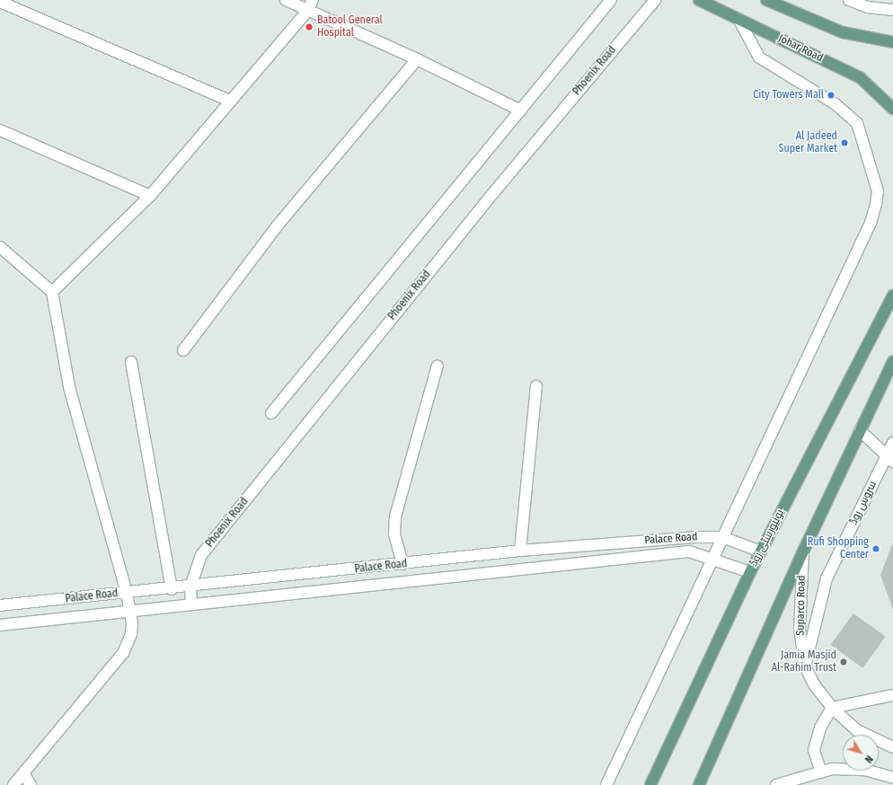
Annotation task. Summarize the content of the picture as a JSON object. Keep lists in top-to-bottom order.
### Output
{
  "streets": {
    "main road": ["Johar Road", "یونیورسٹی روڈ"],
    "street": [
      "Phoenix Road",
      "سروس روڈ",
      "Palace Road",
      "Suparco Road"
    ]
  },
  "crossings": [
    ["Phoenix Road", "Palace Road"],
    ["سروس روڈ", "Suparco Road"],
    ["یونیورسٹی روڈ", "Palace Road"]
  ],
  "places": [
    "Batool General Hospital",
    "City Towers Mall",
    "Al Jadeed Super Market",
    "Rufi Shopping Center",
    "Jamia Masjid Al-Rahim Trust"
  ],
  "north": "bottom right"
}
